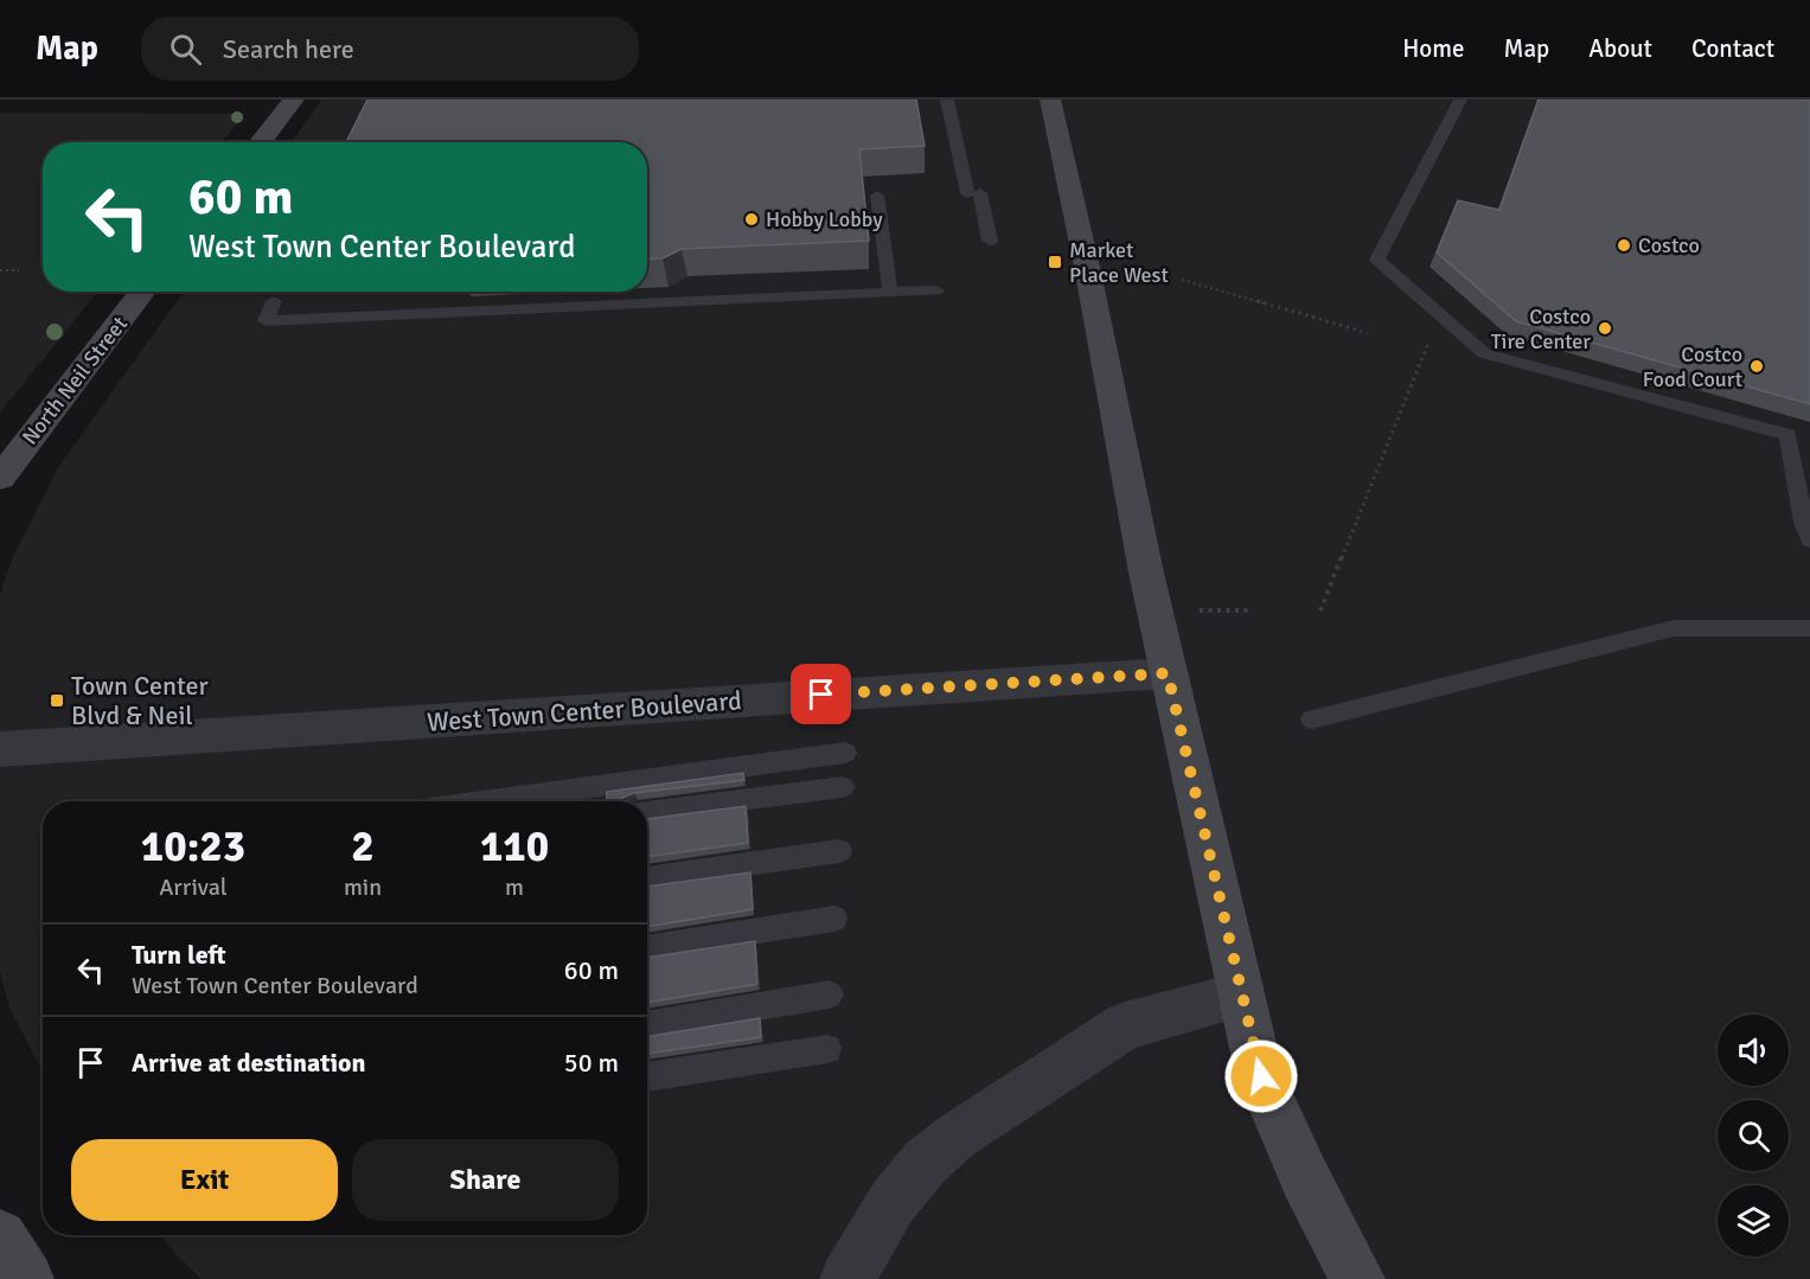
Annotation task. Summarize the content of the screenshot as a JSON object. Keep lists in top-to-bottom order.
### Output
{
  "streets": {
    "street": ["North Neil Street", "West Town Center Boulevard"]
  },
  "places": {
    "other": [
      "Hobby Lobby",
      "Costco",
      "Costco Tire Center",
      "Costco Food Court"
    ],
    "transit": ["Market Place West", "Town Center Blvd & Neil"]
  },
  "page": {
    "header": "Map",
    "search": "Search here",
    "nav": [
      "Home",
      "Map",
      "About",
      "Contact"
    ],
    "turn": ["60 m", "West Town Center Boulevard"],
    "eta": [
      "10:23",
      "Arrival",
      "2",
      "min",
      "110",
      "m"
    ],
    "list": [
      {
        "name": "Turn left",
        "note": "West Town Center Boulevard",
        "value": "60 m"
      },
      {
        "name": "Arrive at destination",
        "value": "50 m"
      }
    ],
    "buttons": ["Exit", "Share"]
  }
}
